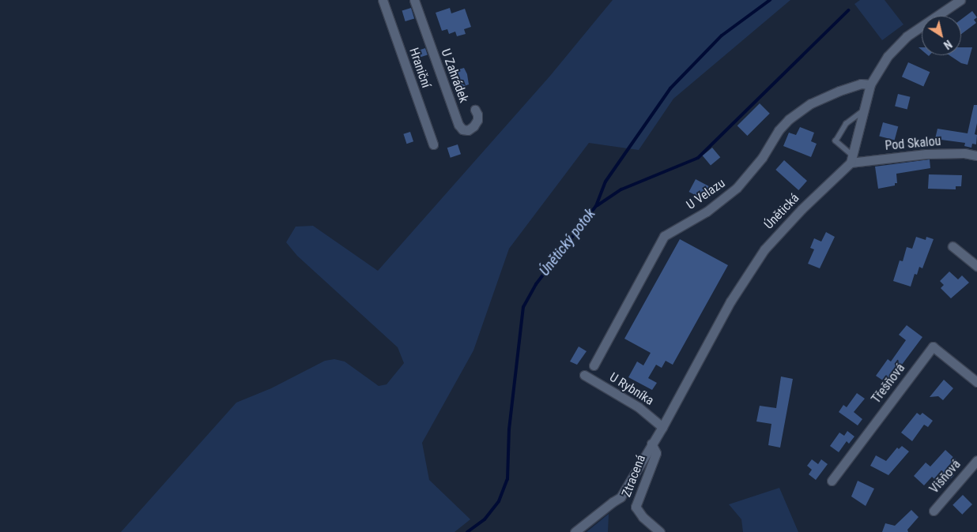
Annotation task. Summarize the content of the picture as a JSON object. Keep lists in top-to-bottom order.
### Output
{
  "streets": {
    "street": [
      "Hraniční",
      "U Zahrádek",
      "Pod Skalou",
      "U Velazu",
      "Únětická",
      "Třešňová",
      "U Rybníka",
      "Ztracená",
      "Višňová"
    ]
  },
  "crossings": [
    ["Pod Skalou", "Únětická"],
    ["Únětická", "U Rybníka"],
    ["Únětická", "Ztracená"]
  ],
  "water": ["Únětický potok"],
  "north": "bottom right"
}
